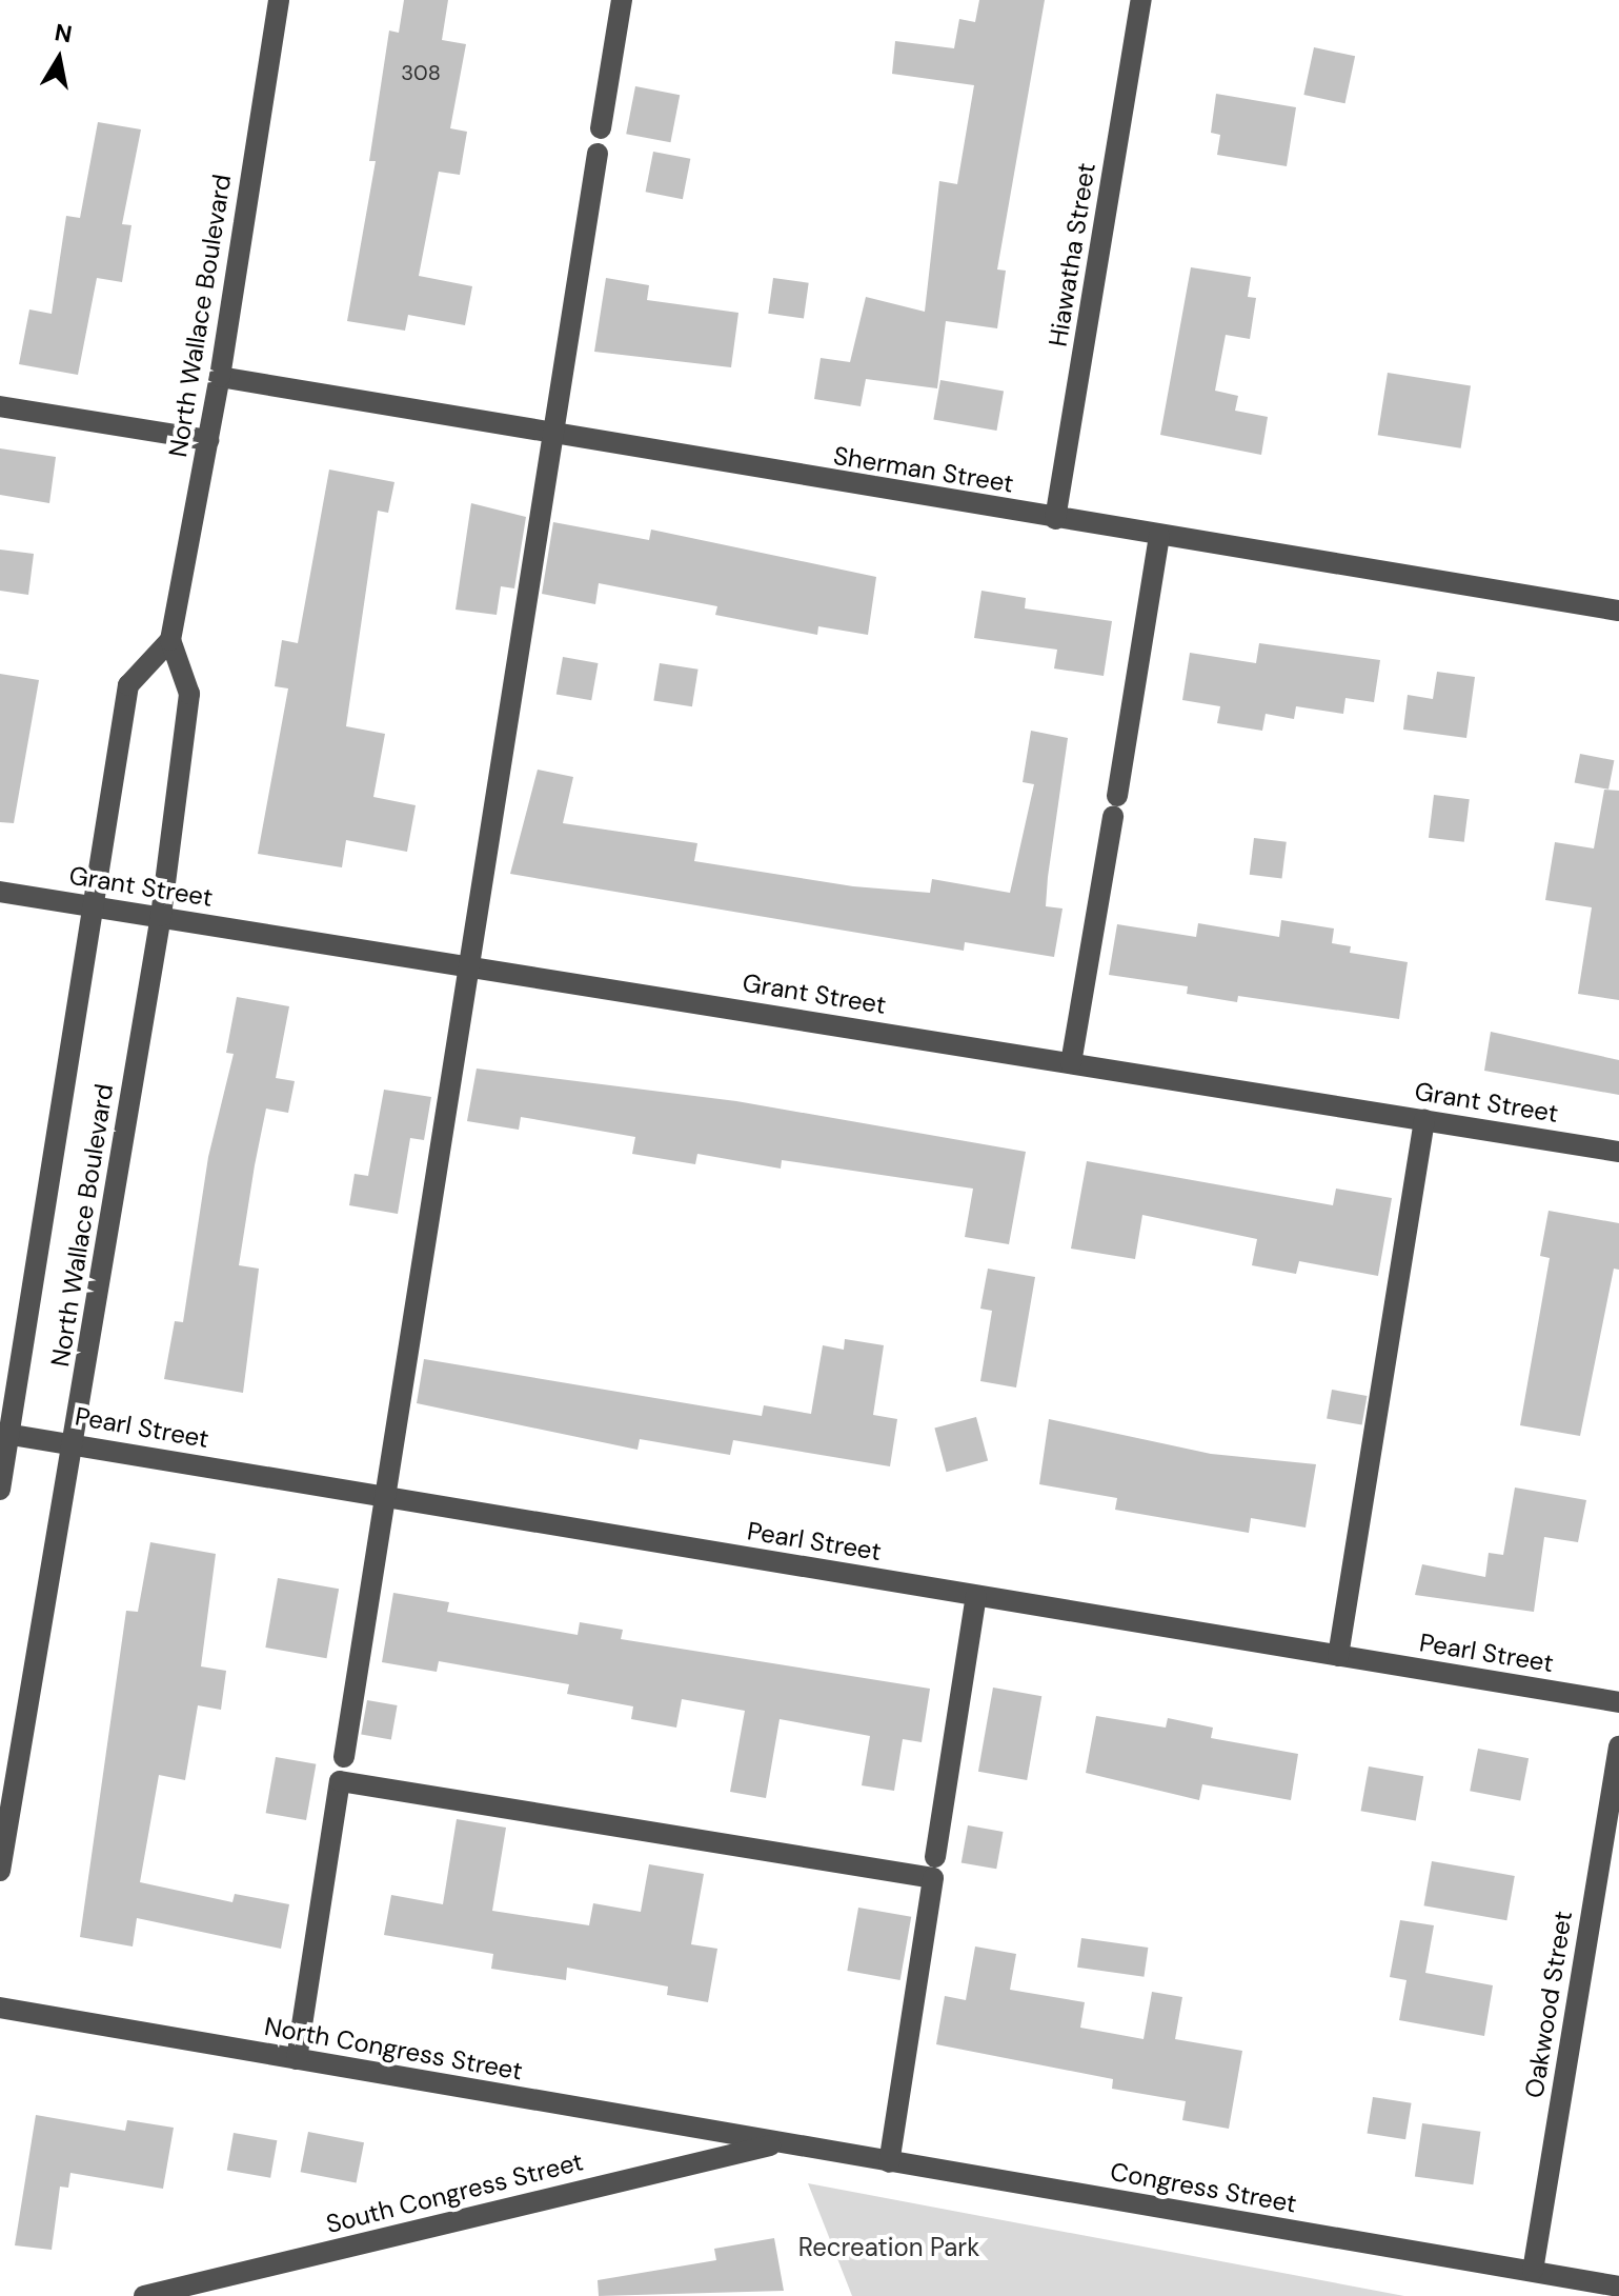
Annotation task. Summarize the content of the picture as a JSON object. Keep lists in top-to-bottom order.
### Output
{
  "streets": {
    "street": [
      "Hiawatha Street",
      "North Wallace Boulevard",
      "Sherman Street",
      "Grant Street",
      "Pearl Street",
      "Oakwood Street",
      "North Congress Street",
      "Congress Street",
      "South Congress Street"
    ]
  },
  "crossings": [
    ["Hiawatha Street", "Sherman Street"],
    ["North Wallace Boulevard", "Sherman Street"],
    ["North Wallace Boulevard", "Grant Street"],
    ["North Wallace Boulevard", "Pearl Street"],
    ["Oakwood Street", "Congress Street"],
    ["North Congress Street", "Congress Street"],
    ["North Congress Street", "South Congress Street"],
    ["Congress Street", "South Congress Street"]
  ],
  "parks": ["Recreation Park"],
  "house_numbers": ["308"],
  "north": "top"
}
